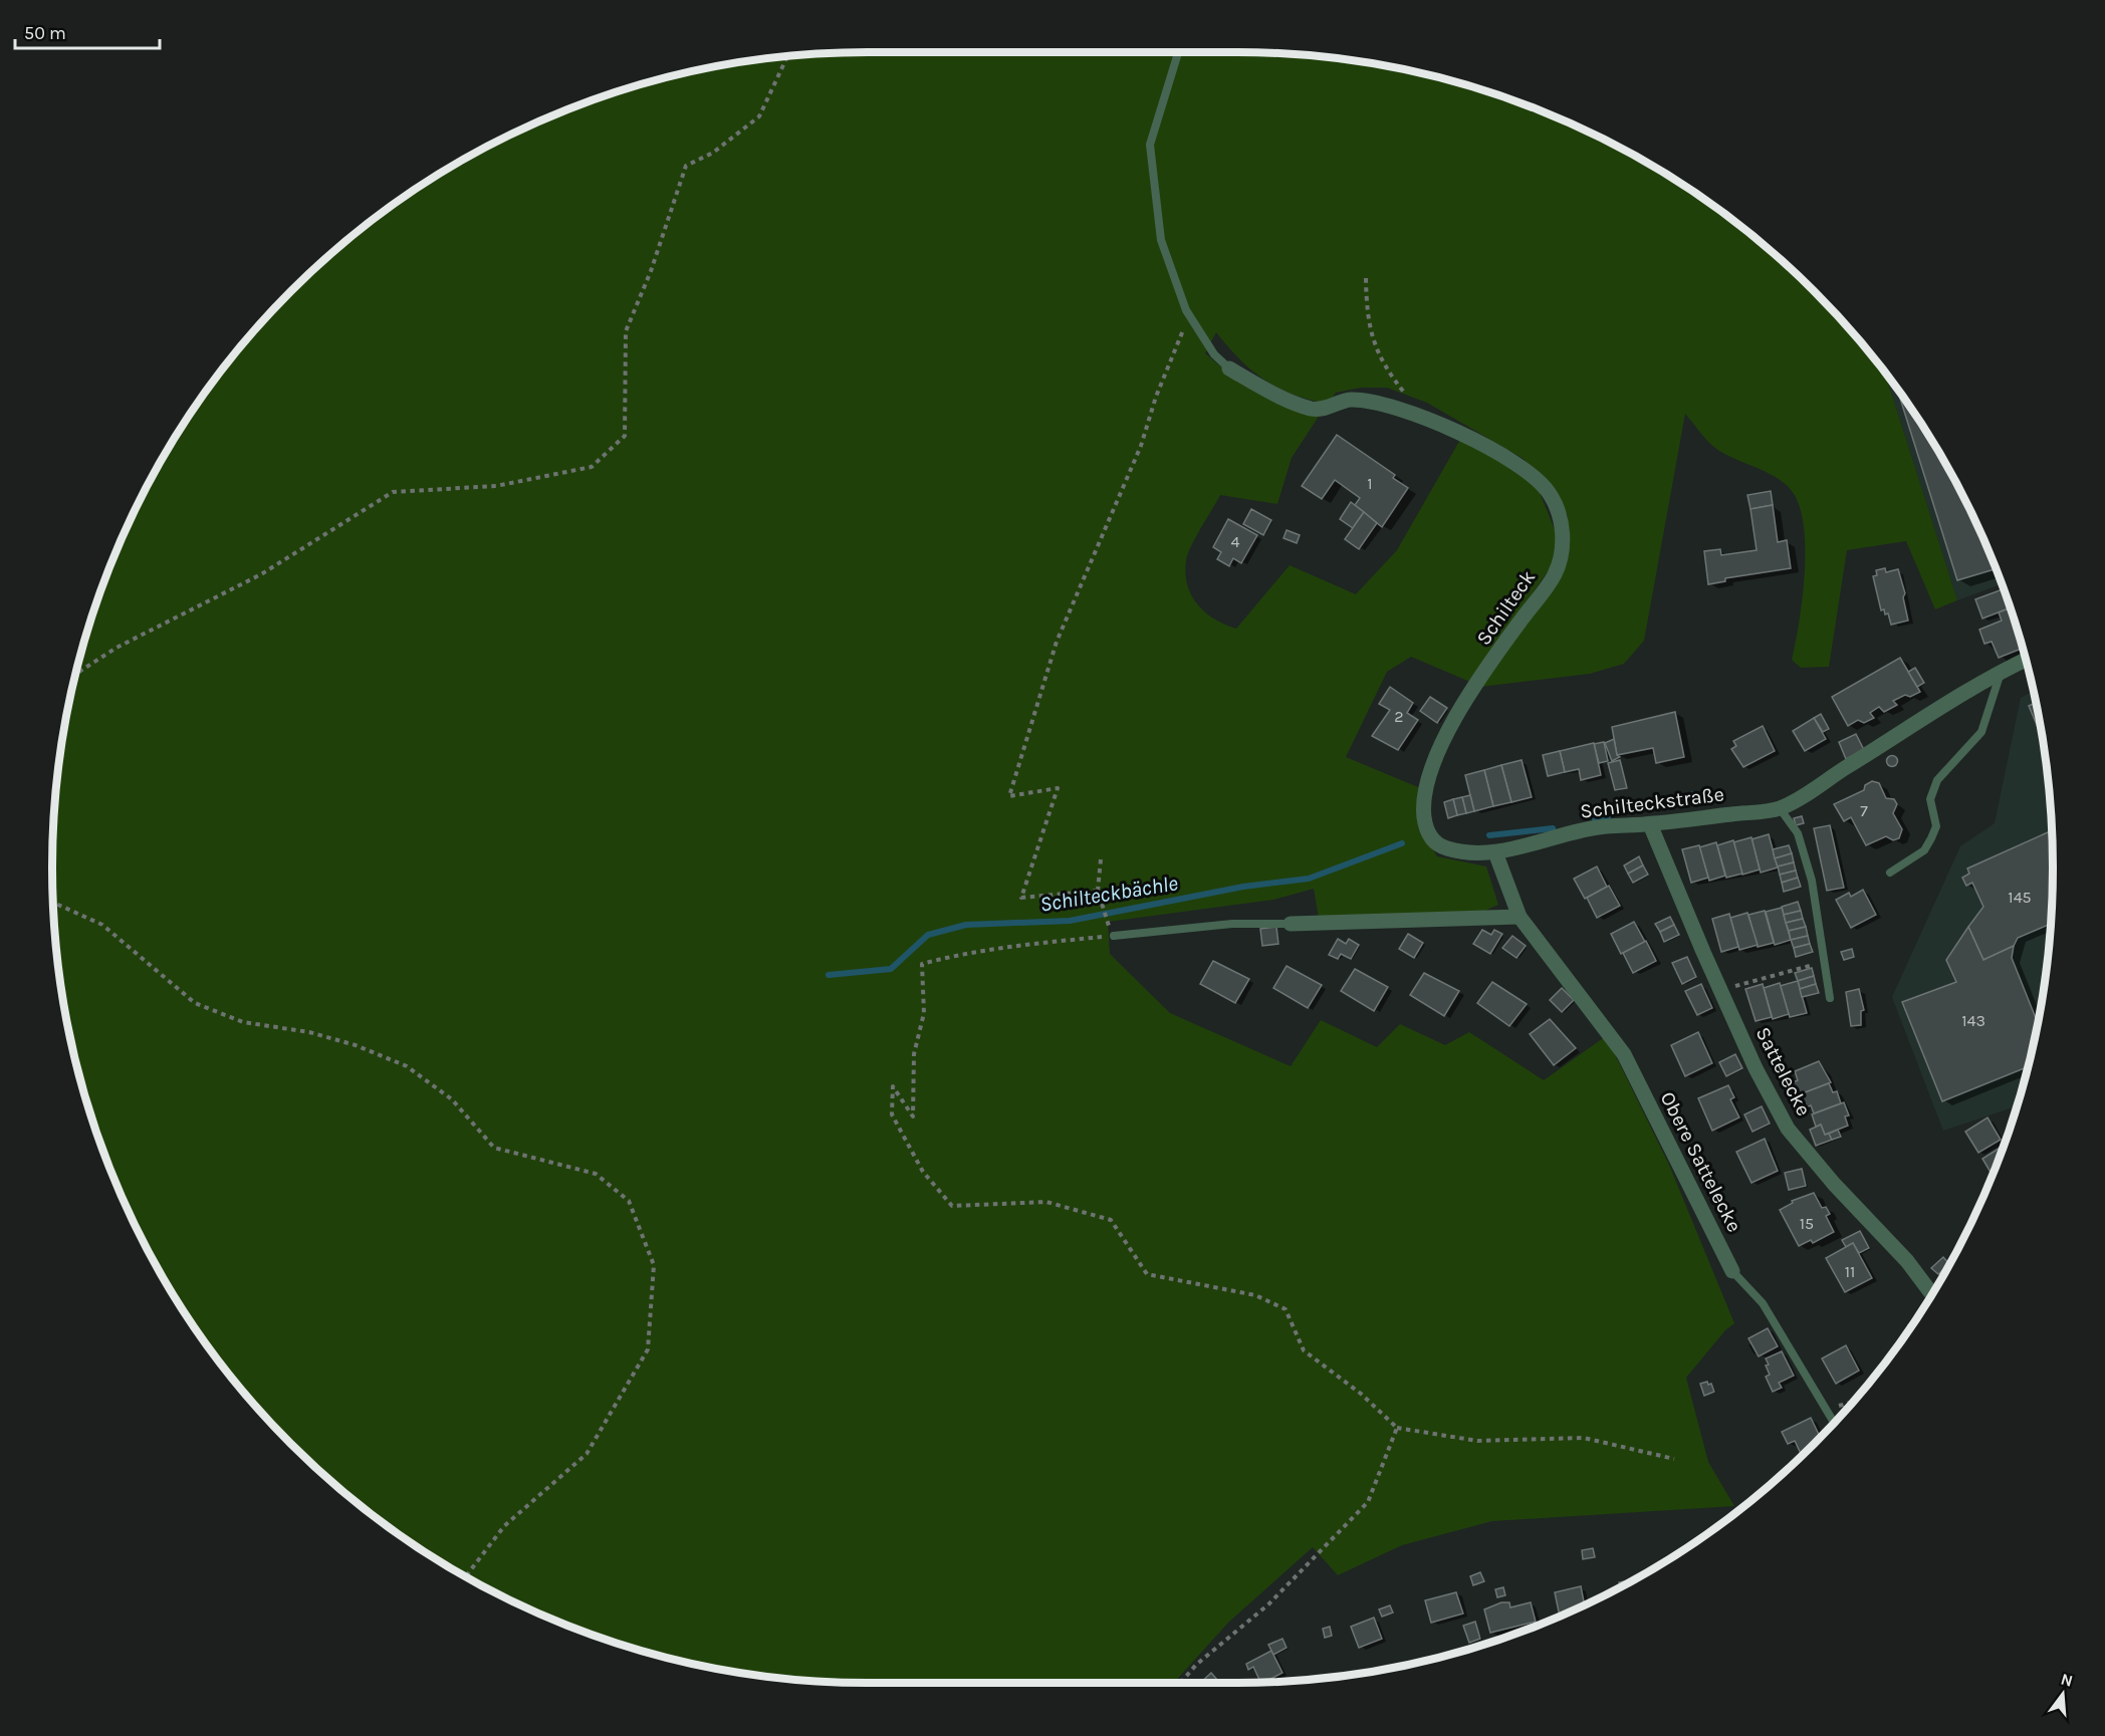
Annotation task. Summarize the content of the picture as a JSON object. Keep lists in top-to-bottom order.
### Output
{
  "streets": {
    "street": [
      "Schilteck",
      "Schilteckstraße",
      "Sattelecke",
      "Obere Sattelecke"
    ]
  },
  "crossings": [
    ["Schilteck", "Schilteckstraße"],
    ["Schilteckstraße", "Sattelecke"]
  ],
  "water": ["Schilteckbächle"],
  "house_numbers": [
    "1",
    "4",
    "2",
    "7",
    "145",
    "143",
    "15",
    "11"
  ],
  "scale_bar": "50 m",
  "north": "top"
}
